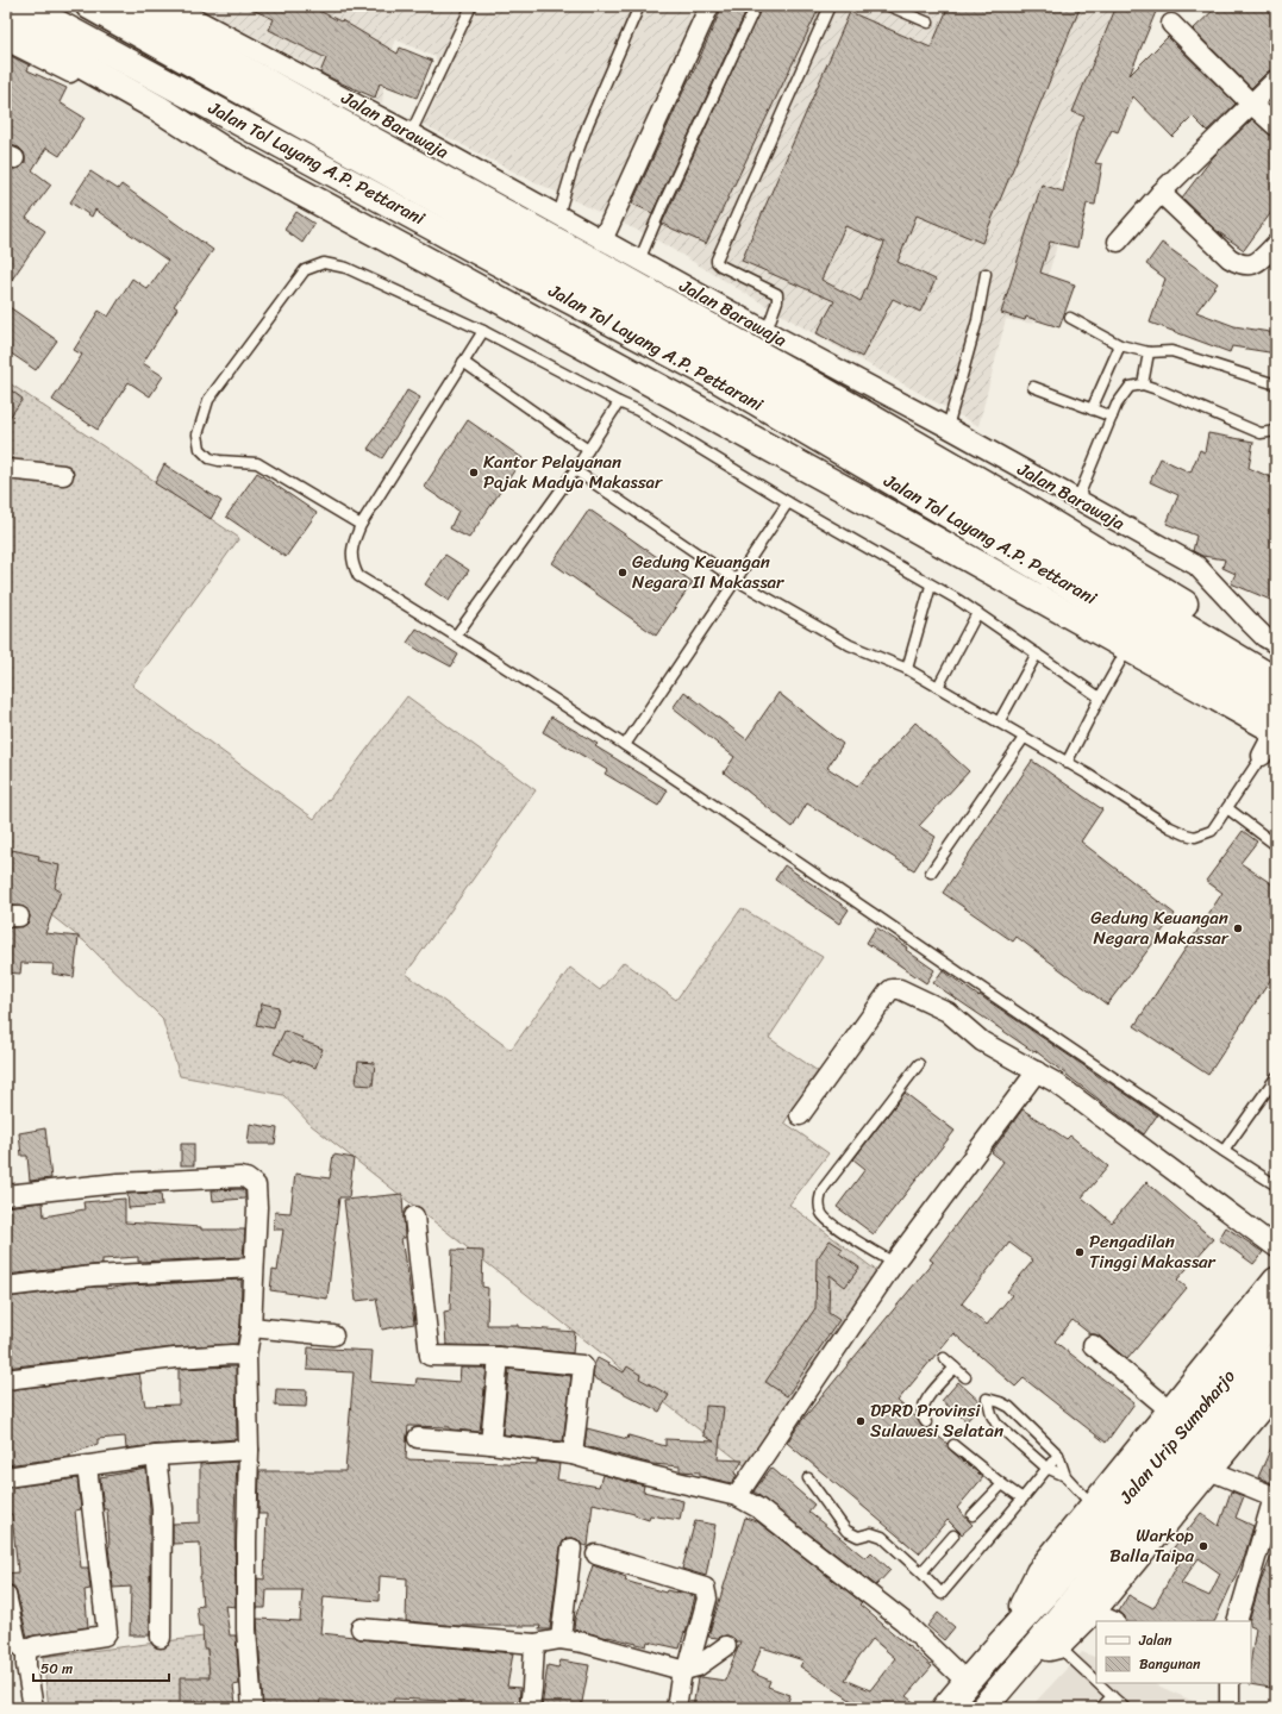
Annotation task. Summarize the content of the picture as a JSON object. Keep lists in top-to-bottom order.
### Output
{
  "streets": {
    "highway": ["Jalan Tol Layang A.P. Pettarani", "Jalan Urip Sumoharjo"],
    "street": ["Jalan Barawaja"]
  },
  "places": [
    "Kantor Pelayanan Pajak Madya Makassar",
    "Gedung Keuangan Negara II Makassar",
    "Gedung Keuangan Negara Makassar",
    "Pengadilan Tinggi Makassar",
    "DPRD Provinsi Sulawesi Selatan",
    "Warkop Balla Taipa"
  ],
  "legend": ["Jalan", "Bangunan"],
  "scale_bar": "50 m"
}
